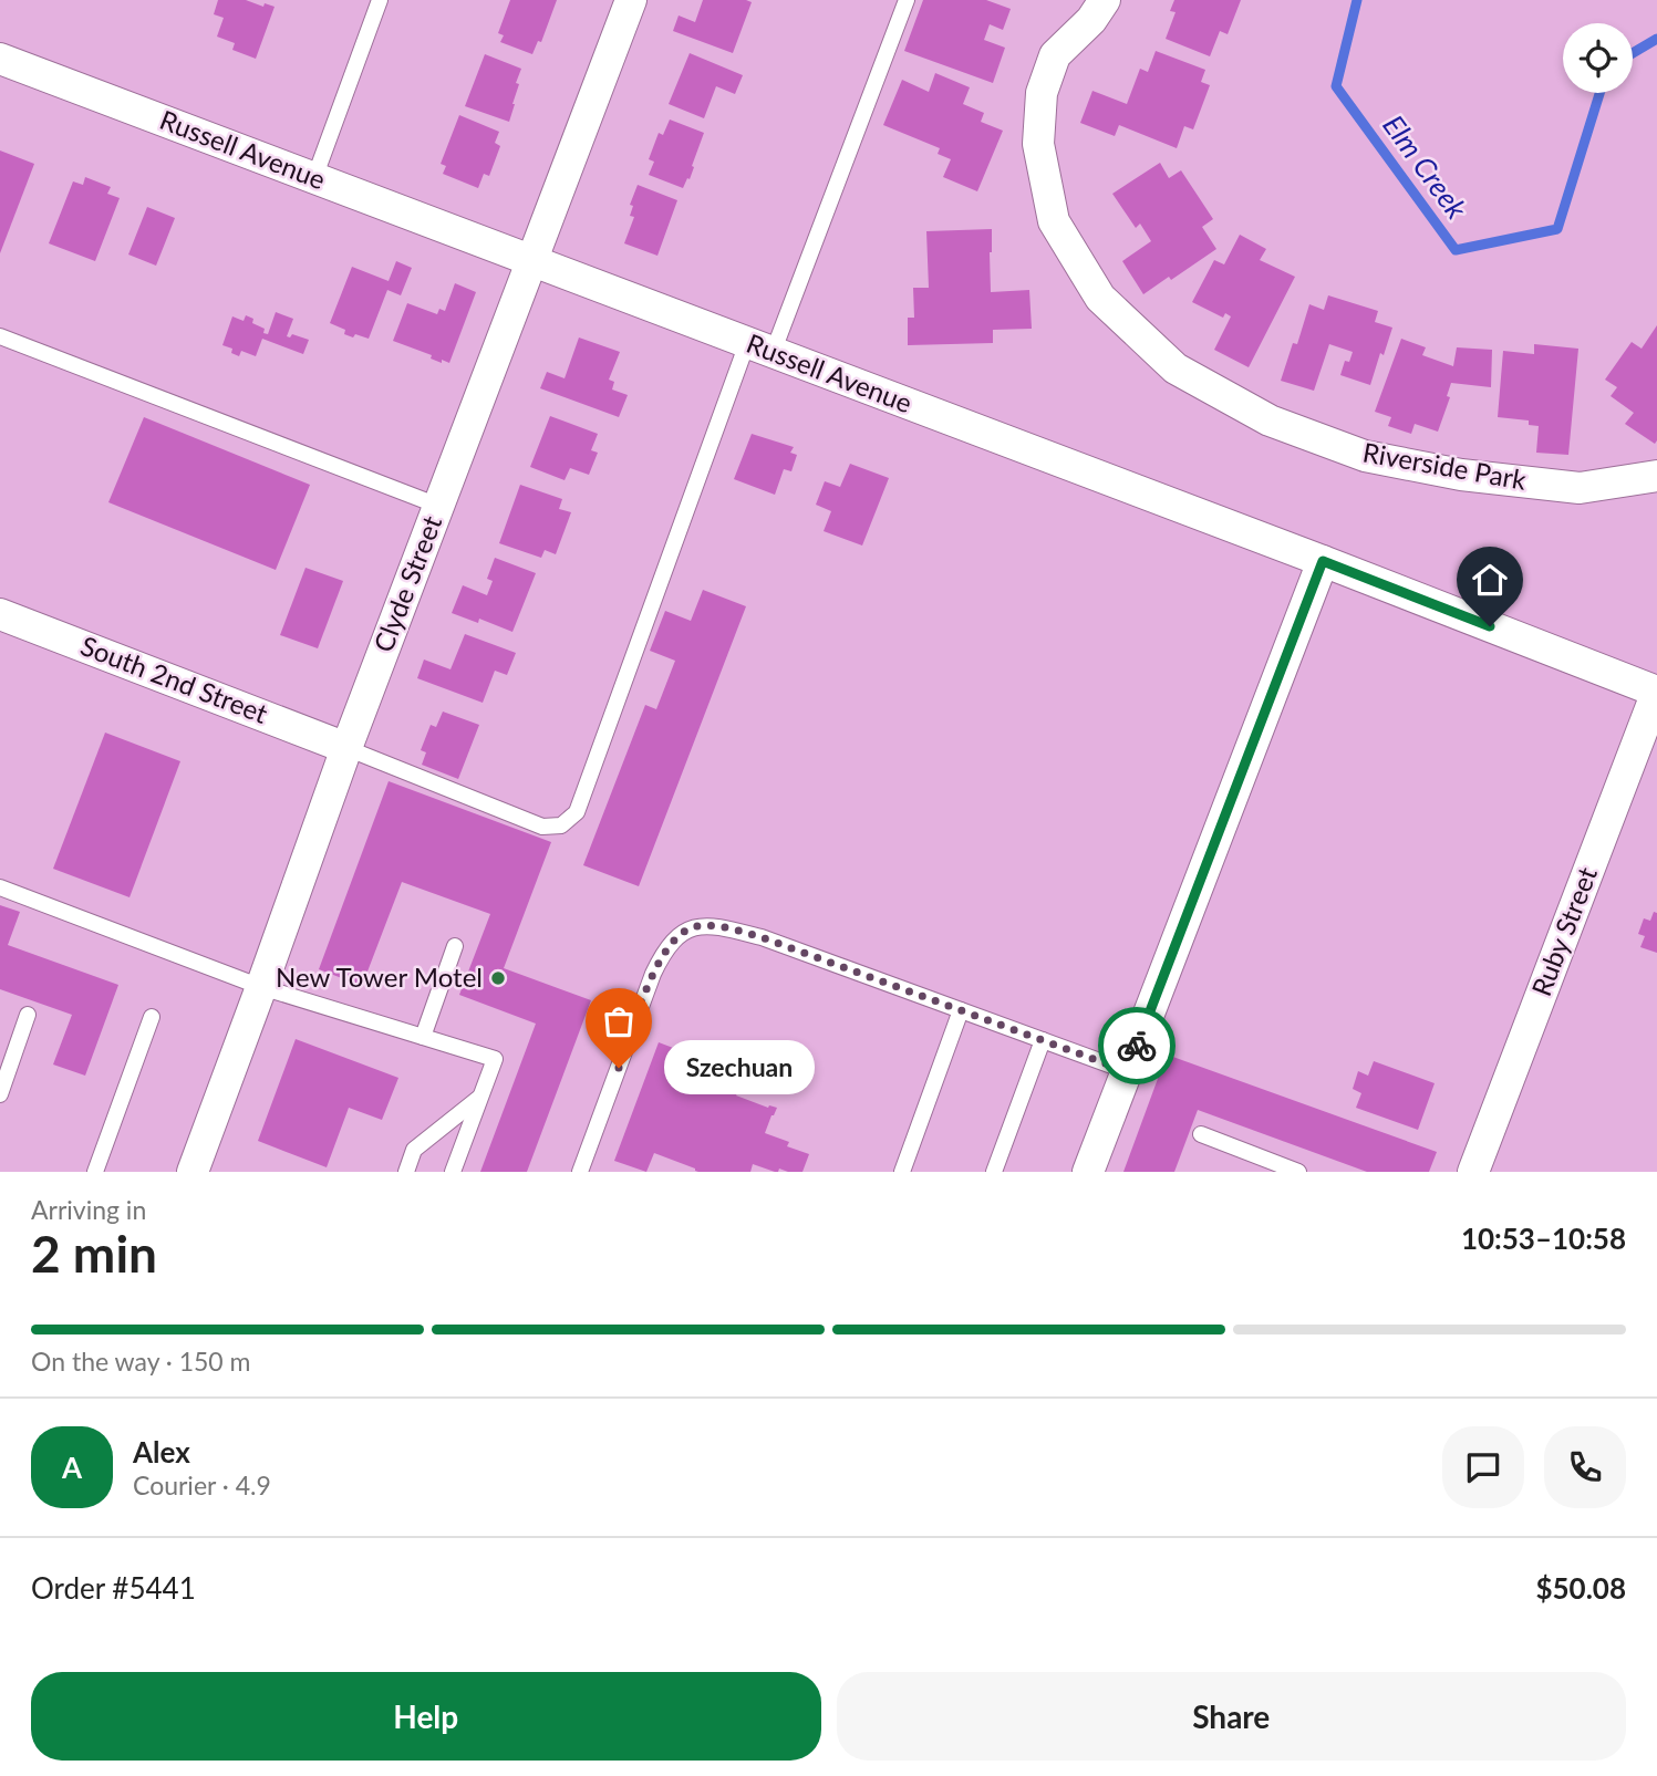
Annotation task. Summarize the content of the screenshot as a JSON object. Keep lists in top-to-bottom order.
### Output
{
  "streets": {
    "street": [
      "Russell Avenue",
      "Riverside Park",
      "Clyde Street",
      "South 2nd Street",
      "Ruby Street"
    ]
  },
  "crossings": [
    ["Russell Avenue", "Clyde Street"],
    ["Russell Avenue", "Ruby Street"],
    ["Clyde Street", "South 2nd Street"]
  ],
  "water": ["Elm Creek"],
  "places": ["New Tower Motel", "Szechuan"],
  "page": {
    "bubble": "Szechuan",
    "heading": ["2 min", "Arriving in", "10:53–10:58"],
    "panel": [
      "Alex",
      "Courier · 4.9",
      "Order #5441",
      "$50.08"
    ],
    "bar": "On the way · 150 m",
    "round": "A",
    "buttons": ["Help", "Share"]
  }
}
